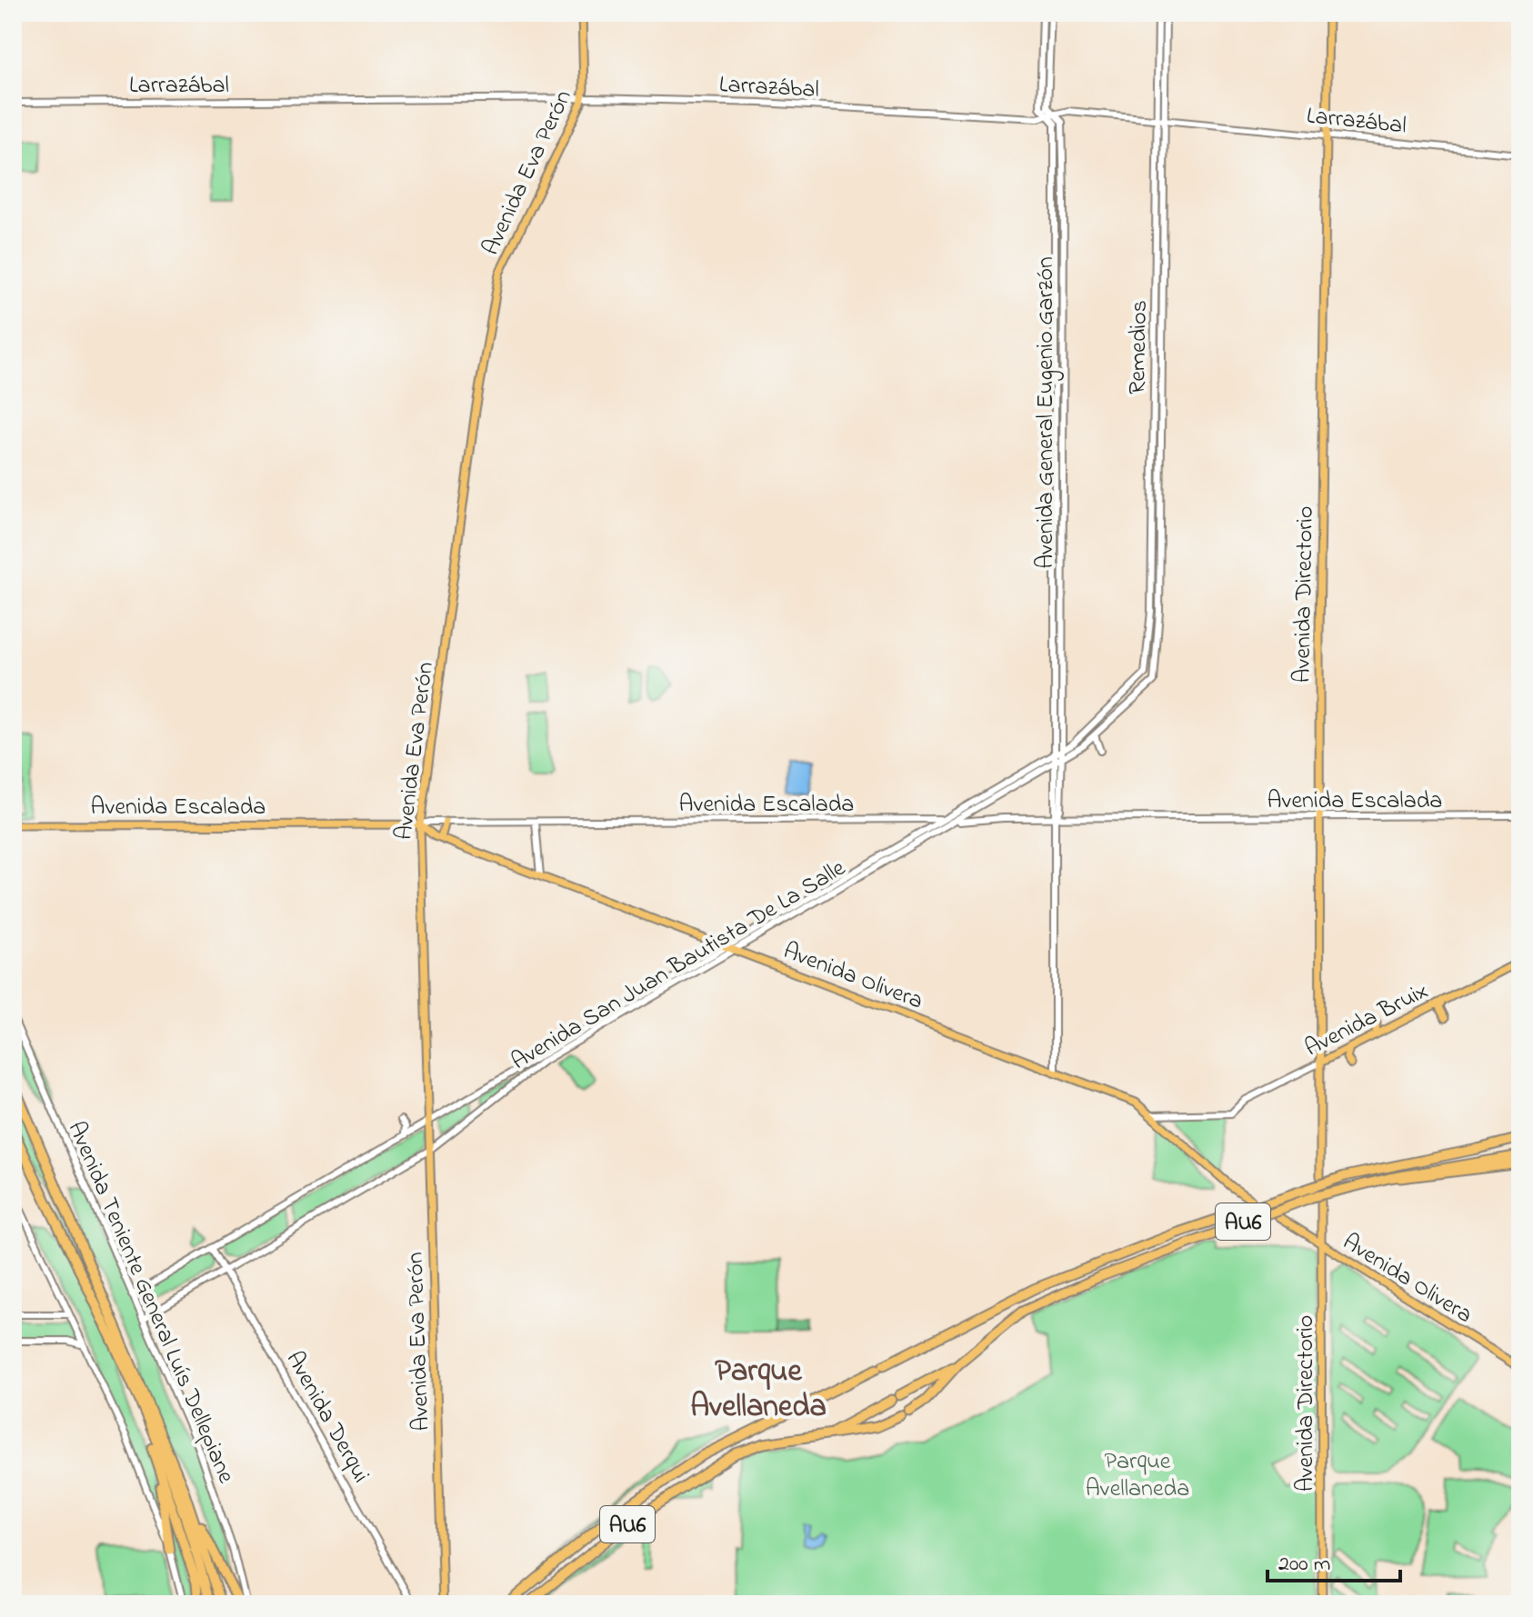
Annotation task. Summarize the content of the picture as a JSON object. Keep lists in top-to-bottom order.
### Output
{
  "streets": {
    "highway": ["AU6"],
    "main road": [
      "Avenida Eva Perón",
      "Avenida Directorio",
      "Avenida Escalada",
      "Avenida Olivera",
      "Avenida Bruix"
    ],
    "street": [
      "Larrazábal",
      "Remedios",
      "Avenida General Eugenio Garzón",
      "Avenida San Juan Bautista De La Salle",
      "Avenida Teniente General Luís Dellepiane",
      "Avenida Derqui"
    ]
  },
  "crossings": [
    ["Larrazábal", "Avenida Eva Perón"],
    ["Larrazábal", "Remedios"],
    ["Larrazábal", "Avenida General Eugenio Garzón"],
    ["Larrazábal", "Avenida Directorio"],
    ["Avenida Eva Perón", "Avenida Escalada"],
    ["Avenida Eva Perón", "Avenida San Juan Bautista De La Salle"],
    ["Avenida Eva Perón", "Avenida Olivera"],
    ["Remedios", "Avenida San Juan Bautista De La Salle"],
    ["Avenida General Eugenio Garzón", "Avenida Escalada"],
    ["Avenida General Eugenio Garzón", "Avenida San Juan Bautista De La Salle"],
    ["Avenida General Eugenio Garzón", "Avenida Olivera"],
    ["Avenida Directorio", "Avenida Escalada"],
    ["Avenida Directorio", "Avenida Olivera"],
    ["Avenida Directorio", "Avenida Bruix"],
    ["Avenida Escalada", "Avenida San Juan Bautista De La Salle"],
    ["Avenida Escalada", "Avenida Olivera"],
    ["Avenida San Juan Bautista De La Salle", "Avenida Olivera"],
    ["Avenida San Juan Bautista De La Salle", "Avenida Teniente General Luís Dellepiane"],
    ["Avenida San Juan Bautista De La Salle", "Avenida Derqui"],
    ["Avenida Olivera", "Avenida Bruix"]
  ],
  "districts": ["Parque Avellaneda"],
  "parks": ["Parque Avellaneda"],
  "scale_bar": "200 m"
}
